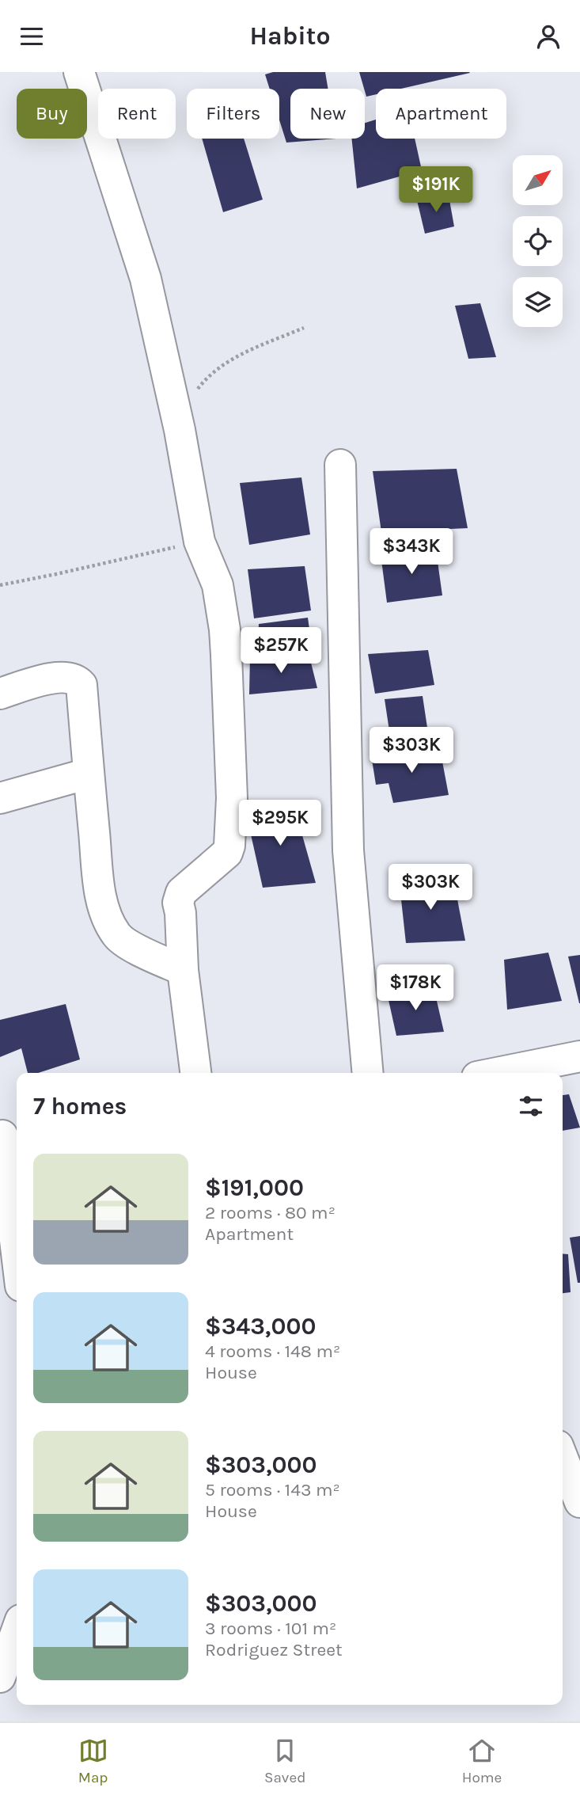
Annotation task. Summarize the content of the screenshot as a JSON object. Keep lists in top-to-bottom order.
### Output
{
  "north": "top right",
  "page": {
    "header": "Habito",
    "chip": [
      "Buy",
      "Rent",
      "Filters",
      "New",
      "Apartment"
    ],
    "price": [
      "$191K",
      "$343K",
      "$257K",
      "$303K",
      "$295K",
      "$303K",
      "$178K"
    ],
    "heading": "7 homes",
    "list": [
      {
        "name": "$191,000",
        "note": "2 rooms · 80 m² · Apartment"
      },
      {
        "name": "$343,000",
        "note": "4 rooms · 148 m² · House"
      },
      {
        "name": "$303,000",
        "note": "5 rooms · 143 m² · House"
      },
      {
        "name": "$303,000",
        "note": "3 rooms · 101 m² · Rodriguez Street"
      }
    ],
    "tabs": ["Map", "Saved", "Home"]
  }
}
